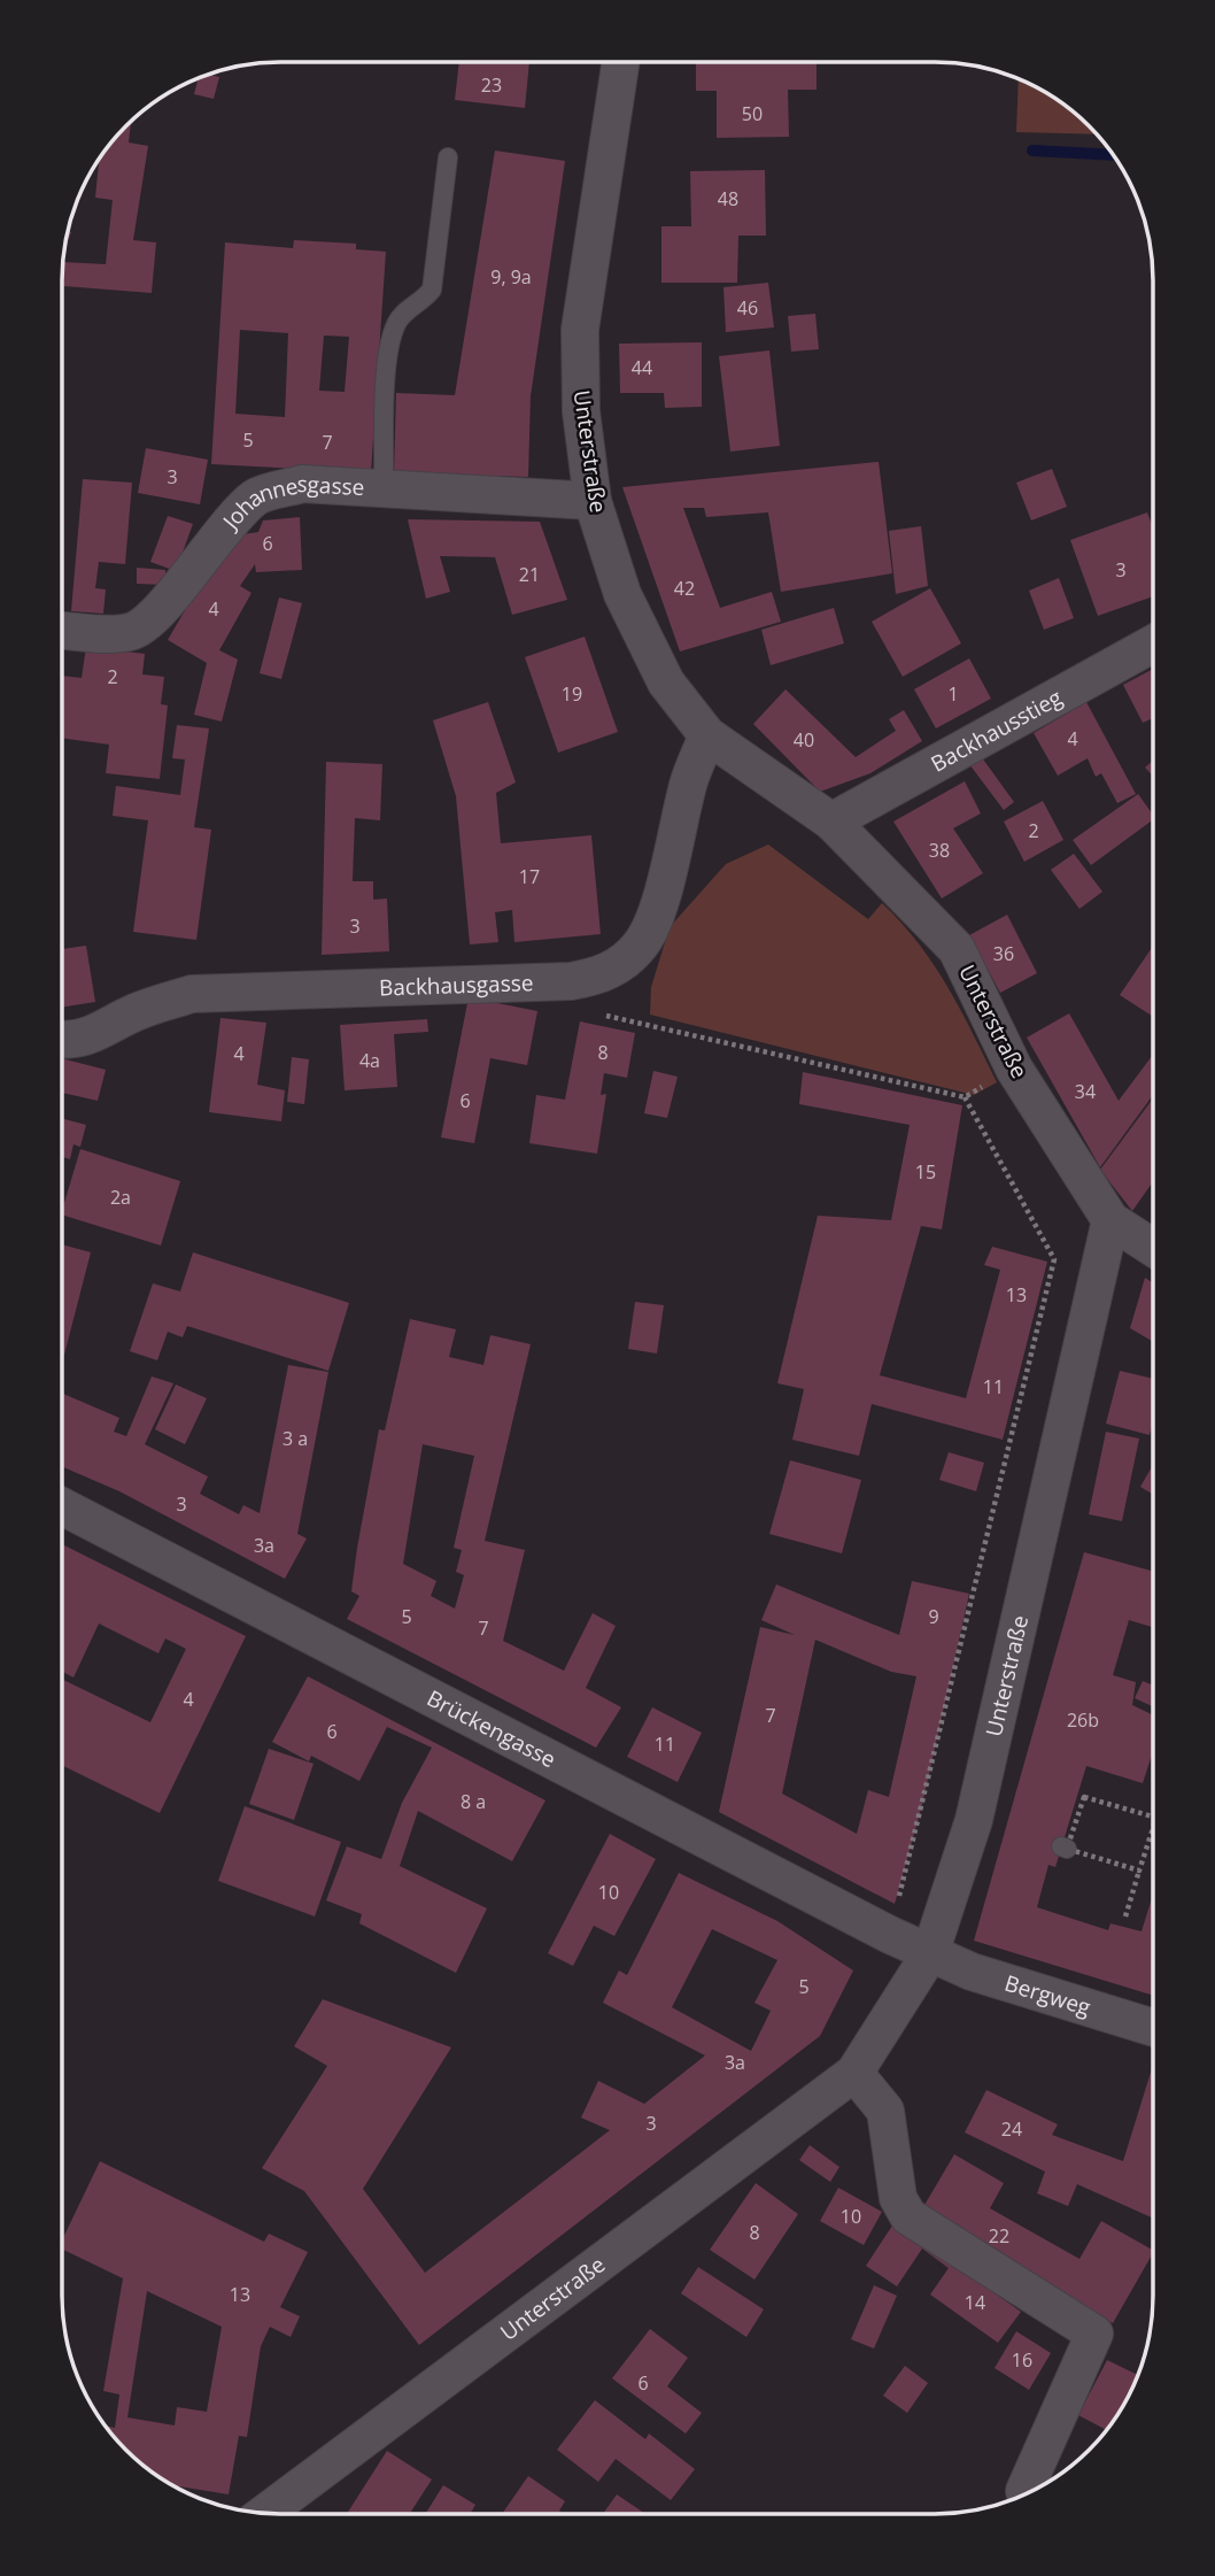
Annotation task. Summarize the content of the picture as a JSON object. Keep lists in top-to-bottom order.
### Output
{
  "streets": {
    "street": [
      "Unterstraße",
      "Johannesgasse",
      "Backhausstieg",
      "Backhausgasse",
      "Brückengasse",
      "Bergweg"
    ]
  },
  "crossings": [
    ["Unterstraße", "Johannesgasse"],
    ["Unterstraße", "Backhausstieg"],
    ["Unterstraße", "Backhausgasse"],
    ["Unterstraße", "Brückengasse"],
    ["Unterstraße", "Bergweg"],
    ["Brückengasse", "Bergweg"]
  ],
  "house_numbers": [
    "23",
    "50",
    "48",
    "9, 9a",
    "46",
    "44",
    "5",
    "7",
    "3",
    "6",
    "3",
    "21",
    "42",
    "4",
    "2",
    "19",
    "1",
    "4",
    "40",
    "2",
    "38",
    "17",
    "3",
    "36",
    "8",
    "4",
    "4a",
    "34",
    "6",
    "15",
    "2a",
    "13",
    "11",
    "3 a",
    "3",
    "3a",
    "5",
    "9",
    "7",
    "4",
    "7",
    "26b",
    "6",
    "11",
    "8 a",
    "10",
    "5",
    "3a",
    "3",
    "24",
    "10",
    "8",
    "22",
    "13",
    "14",
    "16",
    "6"
  ]
}
